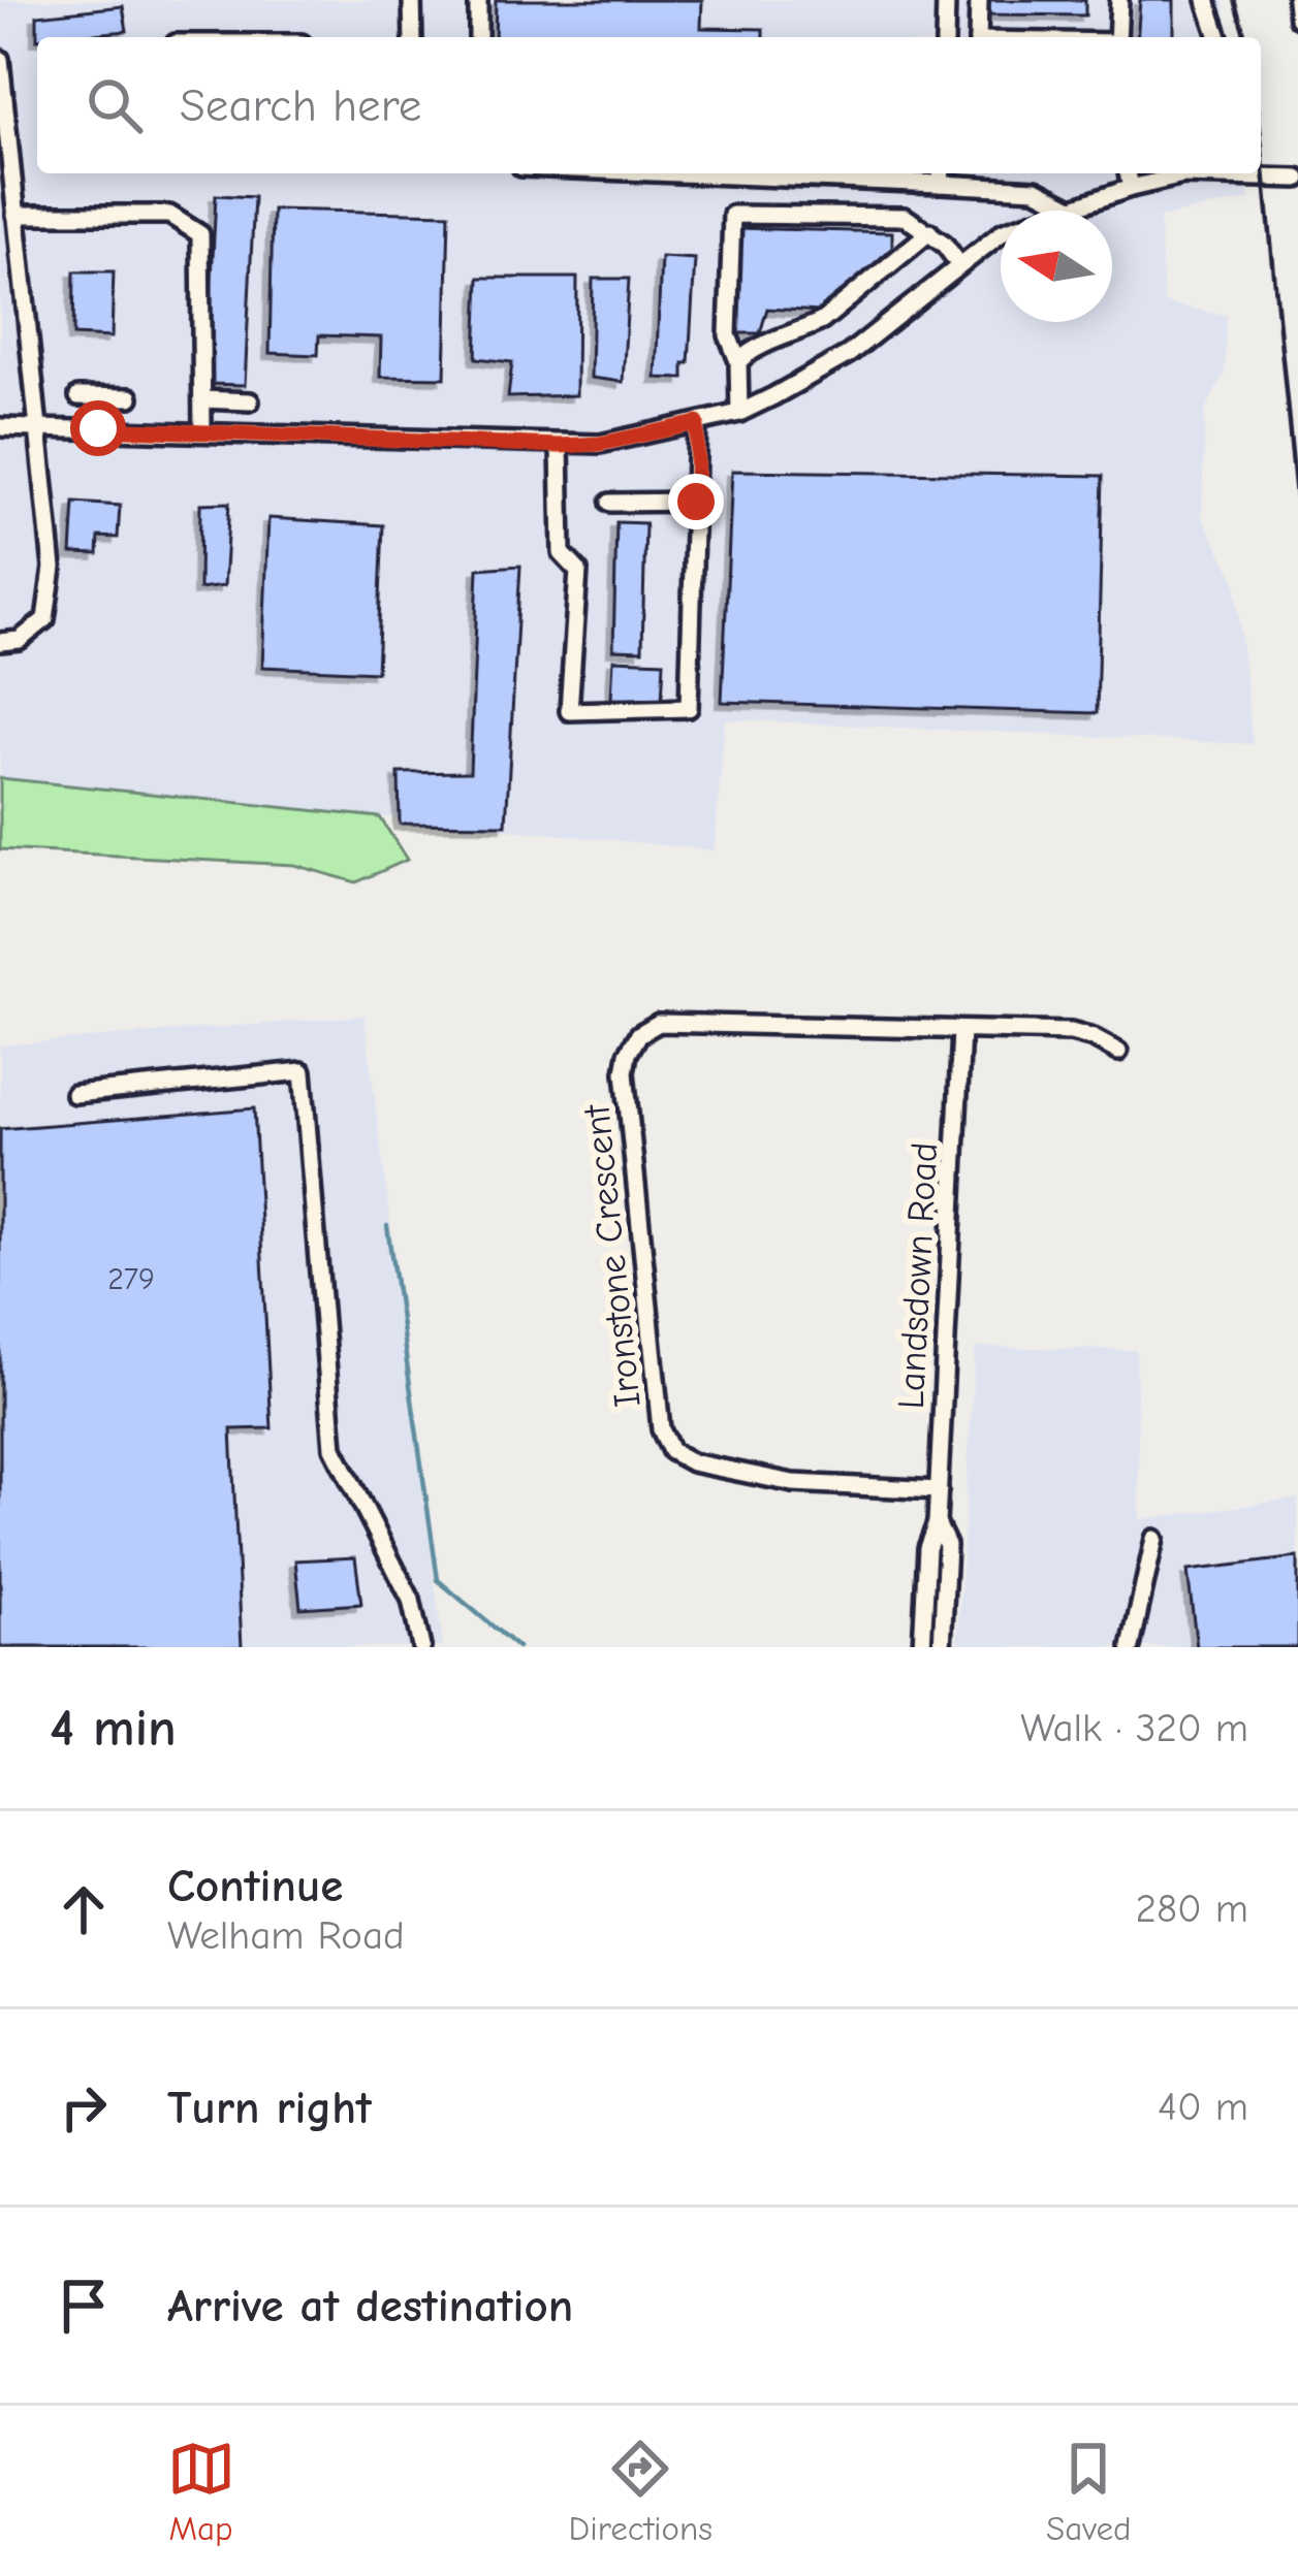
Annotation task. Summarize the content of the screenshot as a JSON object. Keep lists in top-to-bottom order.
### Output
{
  "streets": {
    "street": ["Ironstone Crescent", "Landsdown Road"]
  },
  "crossings": [
    ["Ironstone Crescent", "Landsdown Road"]
  ],
  "house_numbers": ["279"],
  "north": "left",
  "page": {
    "search": "Search here",
    "heading": ["4 min", "Walk · 320 m"],
    "list": [
      ["Continue", "Welham Road", "280 m"],
      ["Turn right", "40 m"],
      "Arrive at destination"
    ],
    "nav": ["Map", "Directions", "Saved"]
  }
}
